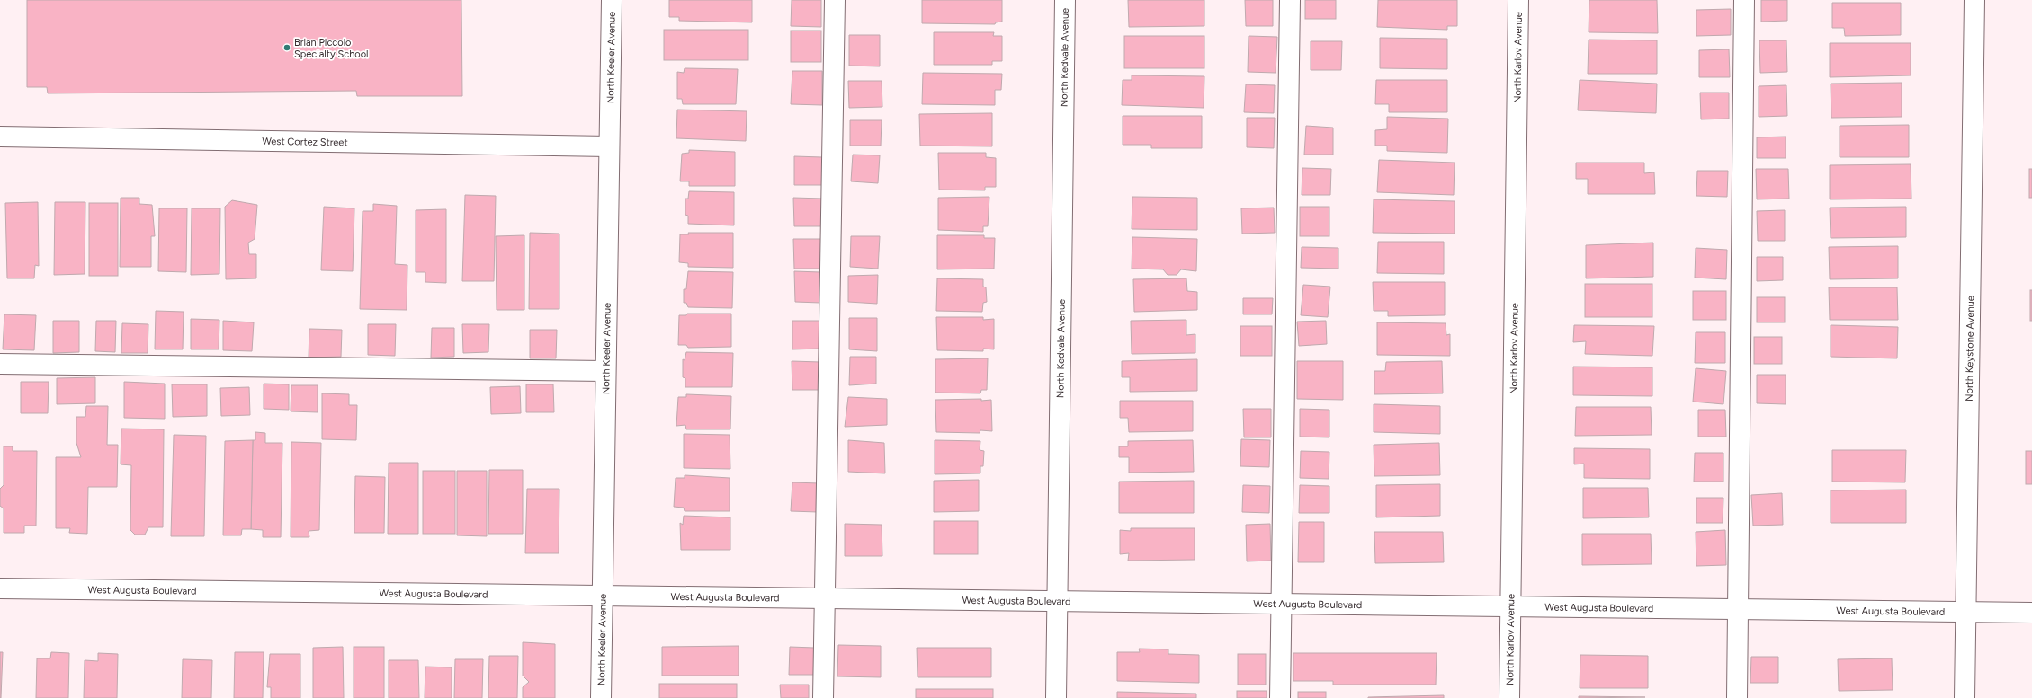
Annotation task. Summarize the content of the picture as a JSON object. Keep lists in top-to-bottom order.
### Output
{
  "streets": {
    "street": [
      "North Keeler Avenue",
      "North Kedvale Avenue",
      "North Karlov Avenue",
      "West Cortez Street",
      "North Keystone Avenue",
      "West Augusta Boulevard"
    ]
  },
  "crossings": [
    ["North Keeler Avenue", "West Cortez Street"],
    ["North Keeler Avenue", "West Augusta Boulevard"],
    ["North Kedvale Avenue", "West Augusta Boulevard"],
    ["North Karlov Avenue", "West Augusta Boulevard"],
    ["North Keystone Avenue", "West Augusta Boulevard"]
  ],
  "places": ["Brian Piccolo Specialty School"]
}
